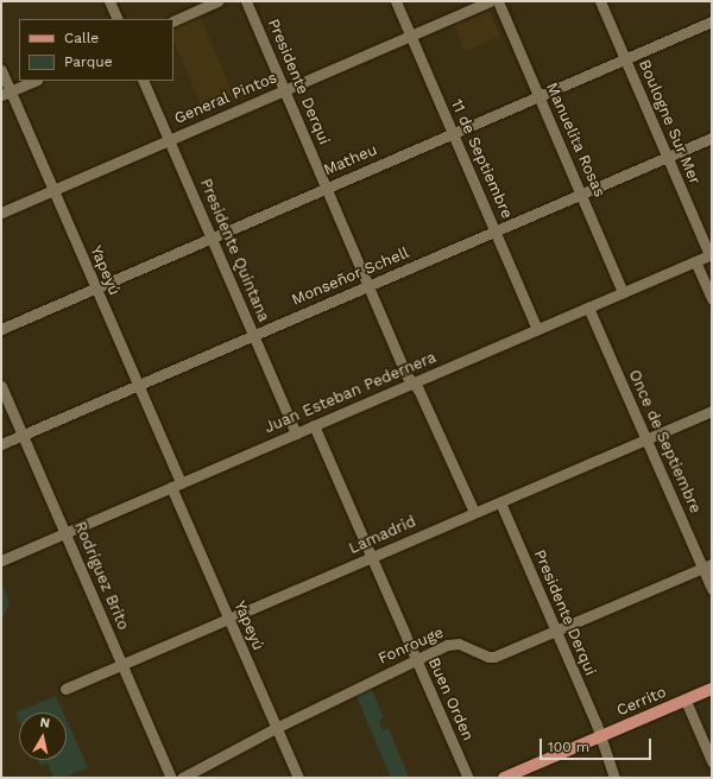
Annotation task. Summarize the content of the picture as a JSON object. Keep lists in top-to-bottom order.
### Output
{
  "streets": {
    "main road": ["Cerrito"],
    "street": [
      "Presidente Derqui",
      "General Pintos",
      "Boulogne Sur Mer",
      "Manuelita Rosas",
      "11 de Septiembre",
      "Matheu",
      "Presidente Quintana",
      "Yapeyú",
      "Monseñor Schell",
      "Juan Esteban Pedernera",
      "Once de Septiembre",
      "Lamadrid",
      "Rodríguez Brito",
      "Fonrouge",
      "Buen Orden"
    ]
  },
  "crossings": [
    ["Presidente Derqui", "General Pintos"],
    ["Presidente Derqui", "Matheu"],
    ["Presidente Derqui", "Monseñor Schell"],
    ["Presidente Derqui", "Juan Esteban Pedernera"],
    ["Presidente Derqui", "Lamadrid"],
    ["Presidente Derqui", "Fonrouge"],
    ["Presidente Derqui", "Cerrito"],
    ["General Pintos", "11 de Septiembre"],
    ["General Pintos", "Presidente Quintana"],
    ["General Pintos", "Yapeyú"],
    ["Boulogne Sur Mer", "Matheu"],
    ["Boulogne Sur Mer", "Monseñor Schell"],
    ["Boulogne Sur Mer", "Juan Esteban Pedernera"],
    ["Manuelita Rosas", "Matheu"],
    ["Manuelita Rosas", "Monseñor Schell"],
    ["Manuelita Rosas", "Juan Esteban Pedernera"],
    ["11 de Septiembre", "Matheu"],
    ["11 de Septiembre", "Monseñor Schell"],
    ["11 de Septiembre", "Juan Esteban Pedernera"],
    ["Matheu", "Presidente Quintana"],
    ["Matheu", "Yapeyú"],
    ["Presidente Quintana", "Monseñor Schell"],
    ["Presidente Quintana", "Juan Esteban Pedernera"],
    ["Yapeyú", "Monseñor Schell"],
    ["Yapeyú", "Juan Esteban Pedernera"],
    ["Yapeyú", "Lamadrid"],
    ["Yapeyú", "Fonrouge"],
    ["Monseñor Schell", "Rodríguez Brito"],
    ["Juan Esteban Pedernera", "Once de Septiembre"],
    ["Juan Esteban Pedernera", "Rodríguez Brito"],
    ["Juan Esteban Pedernera", "Buen Orden"],
    ["Once de Septiembre", "Lamadrid"],
    ["Once de Septiembre", "Fonrouge"],
    ["Lamadrid", "Rodríguez Brito"],
    ["Lamadrid", "Buen Orden"],
    ["Fonrouge", "Buen Orden"]
  ],
  "legend": ["Calle", "Parque"],
  "scale_bar": "100 m",
  "north": "top"
}
